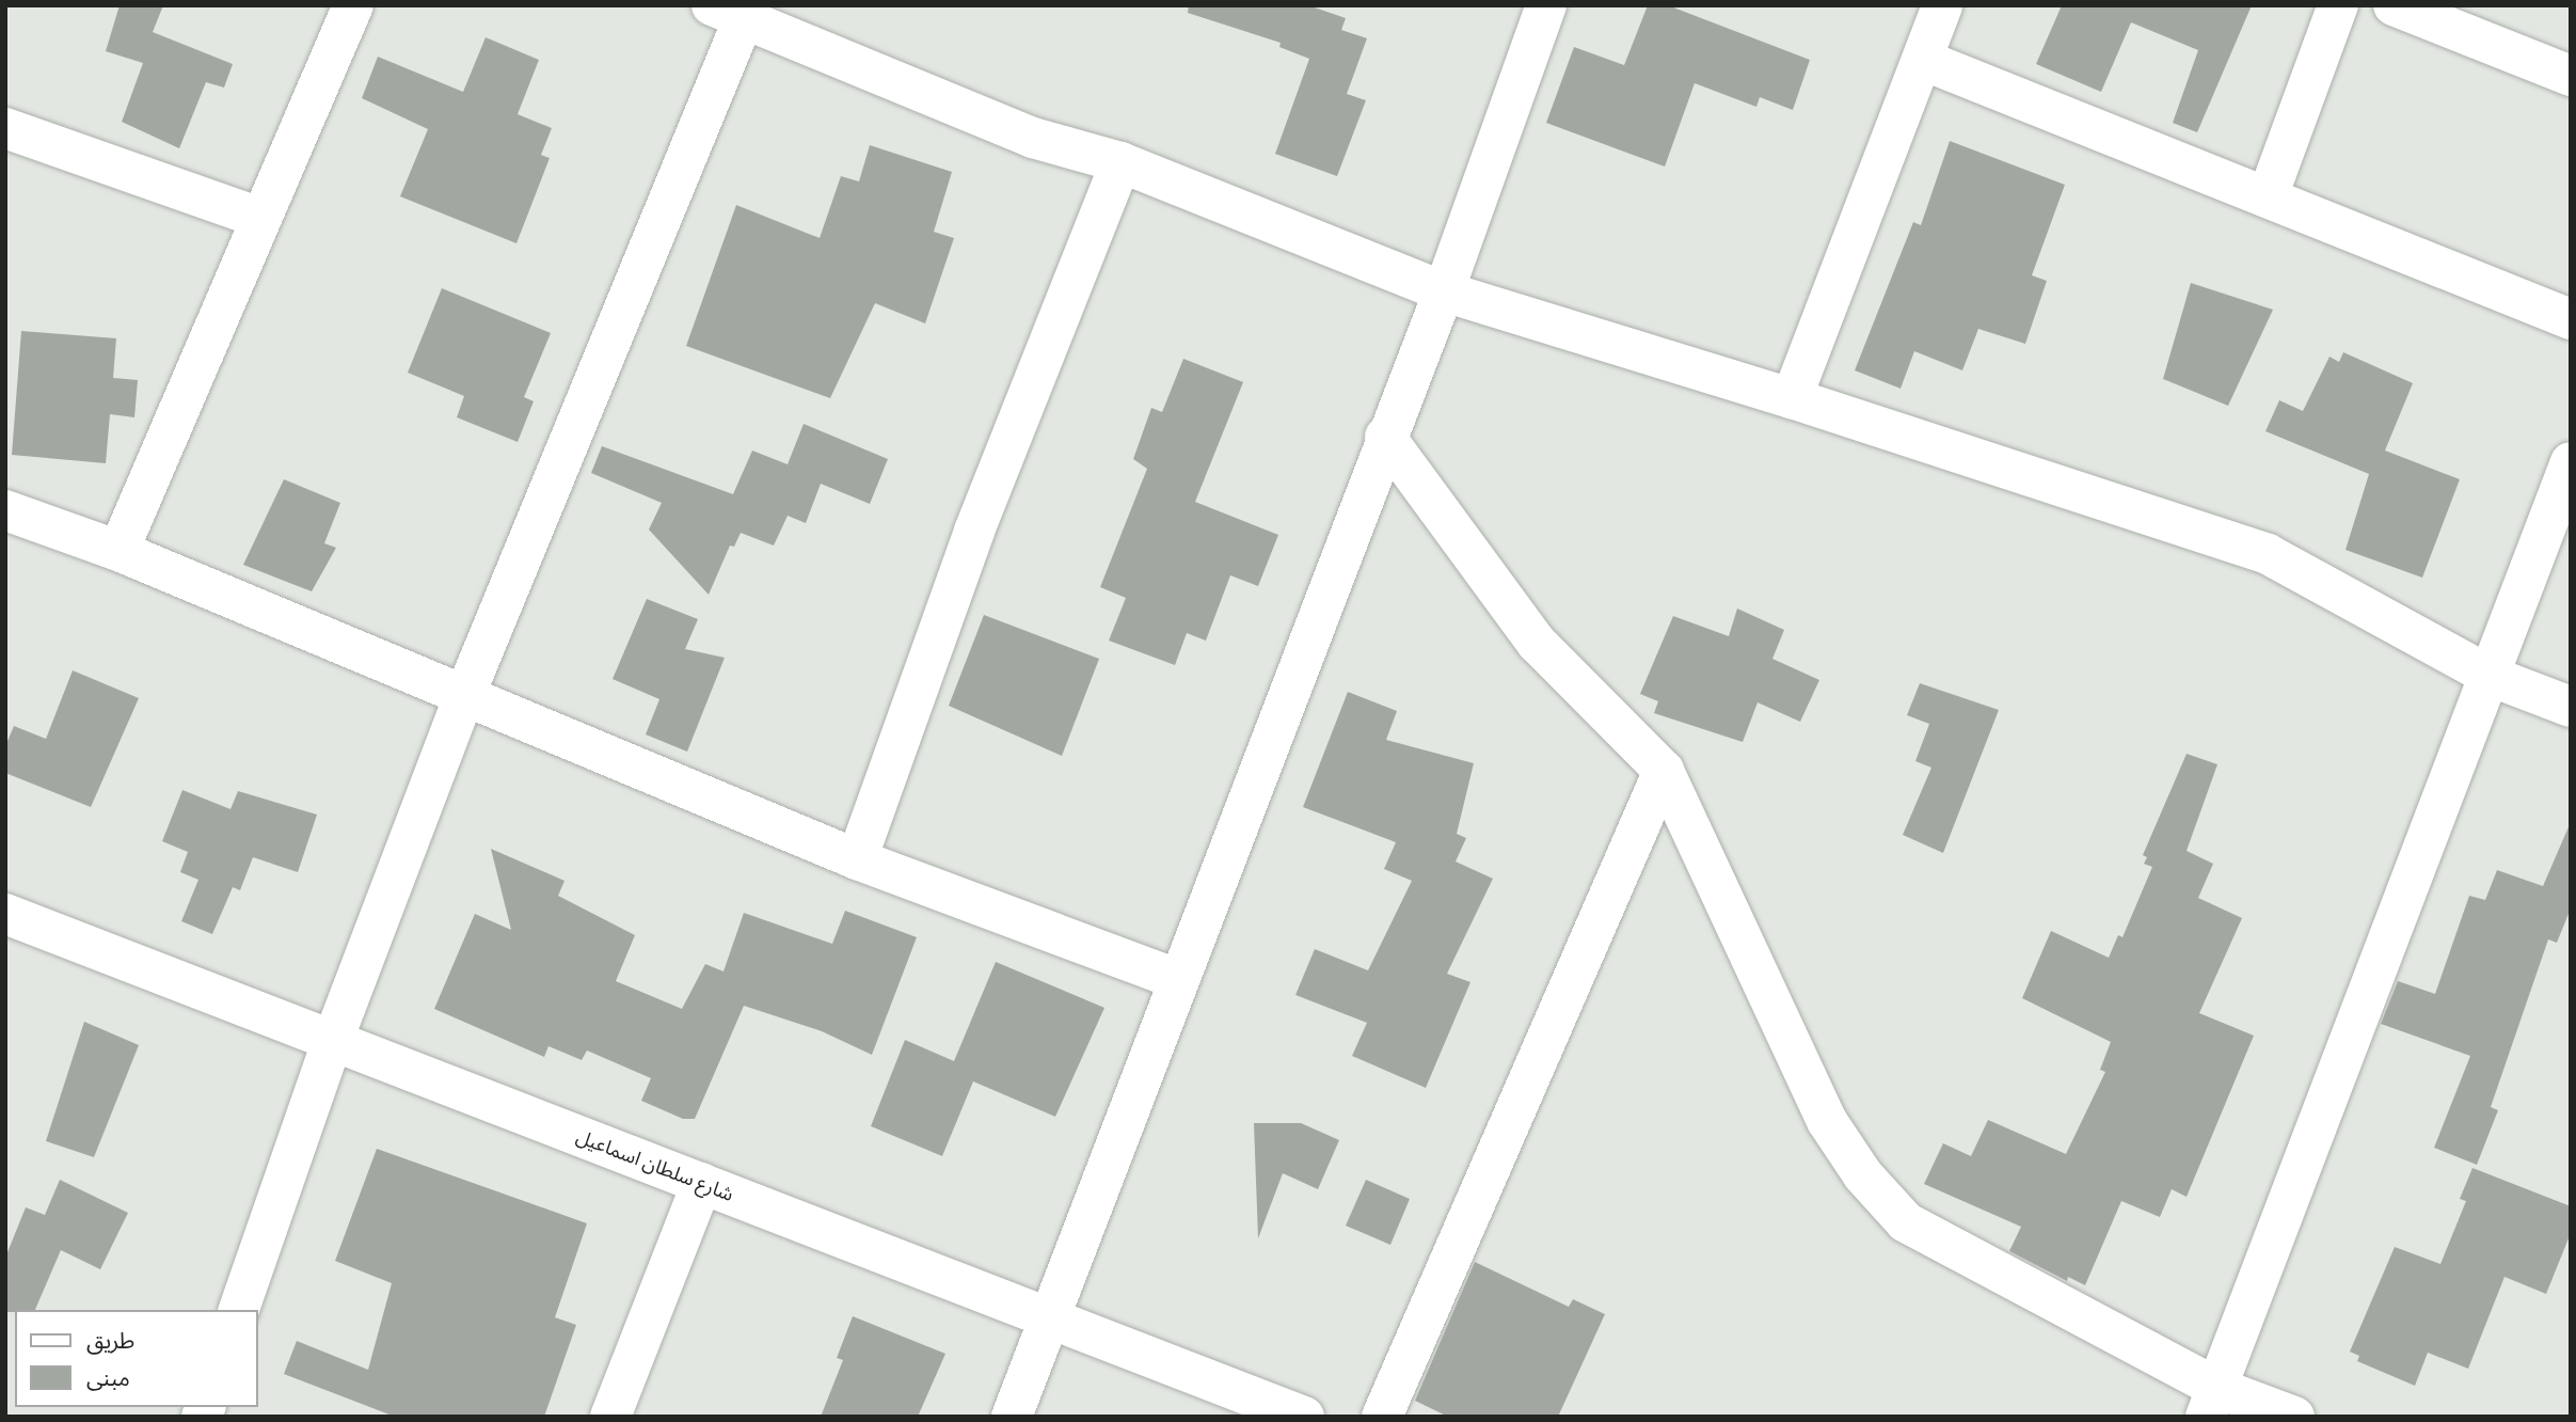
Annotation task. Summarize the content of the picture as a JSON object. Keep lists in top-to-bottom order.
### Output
{
  "streets": {
    "street": ["شارع سلطان اسماعيل"]
  },
  "legend": ["طريق", "مبنى"]
}
